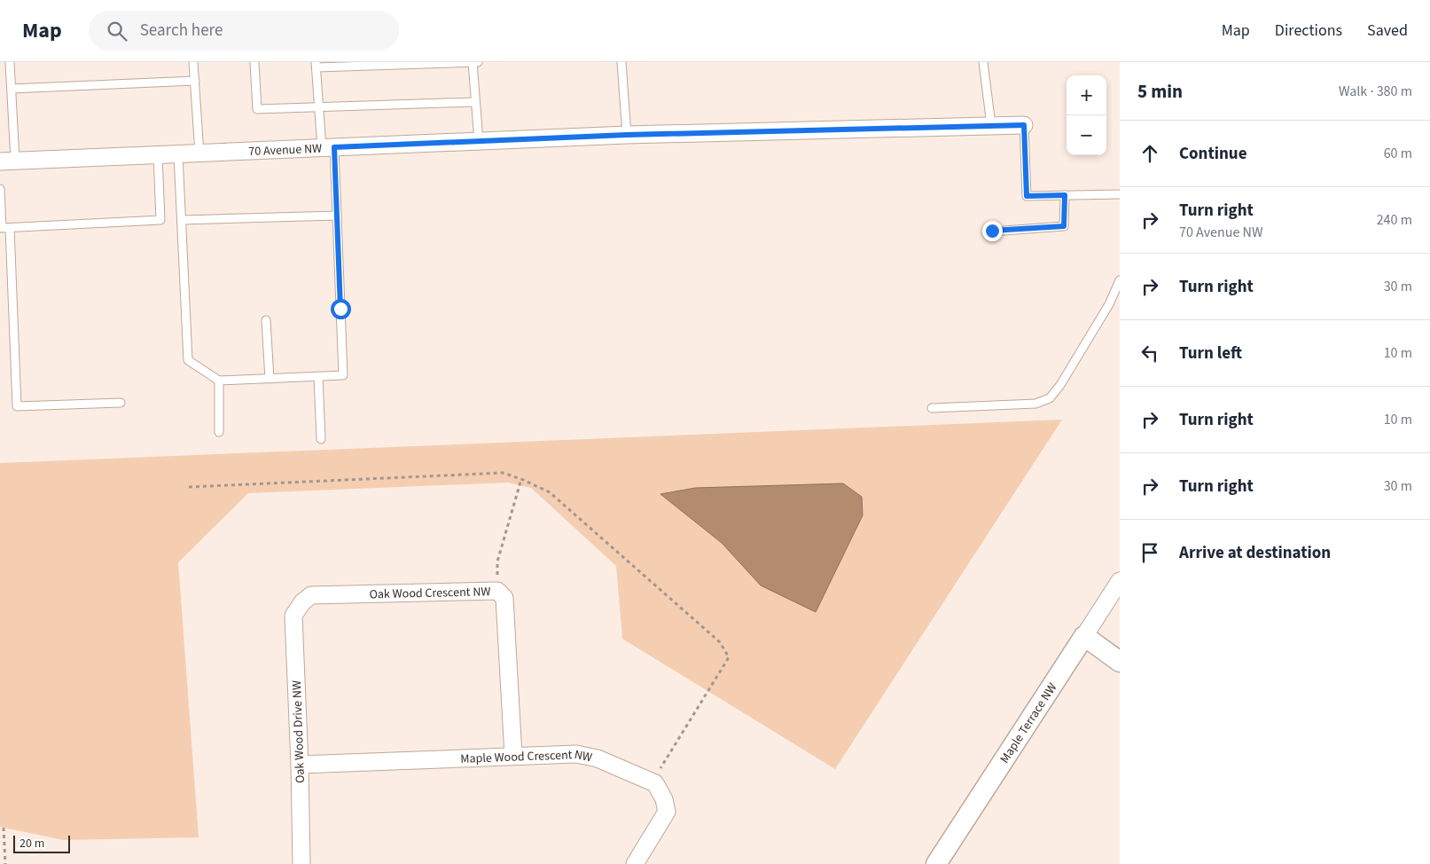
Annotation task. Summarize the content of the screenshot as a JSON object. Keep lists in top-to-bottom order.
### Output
{
  "streets": {
    "street": [
      "70 Avenue NW",
      "Oak Wood Crescent NW",
      "Maple Terrace NW",
      "Oak Wood Drive NW",
      "Maple Wood Crescent NW"
    ]
  },
  "crossings": [
    ["Oak Wood Crescent NW", "Oak Wood Drive NW"],
    ["Oak Wood Crescent NW", "Maple Wood Crescent NW"],
    ["Oak Wood Drive NW", "Maple Wood Crescent NW"]
  ],
  "scale_bar": "20 m",
  "page": {
    "header": "Map",
    "search": "Search here",
    "nav": ["Map", "Directions", "Saved"],
    "heading": ["5 min", "Walk · 380 m"],
    "map_buttons": ["+", "−"],
    "list": [
      ["Continue", "60 m"],
      ["Turn right", "70 Avenue NW", "240 m"],
      ["Turn right", "30 m"],
      ["Turn left", "10 m"],
      ["Turn right", "10 m"],
      ["Turn right", "30 m"],
      "Arrive at destination"
    ],
    "scale": "20 m"
  }
}
